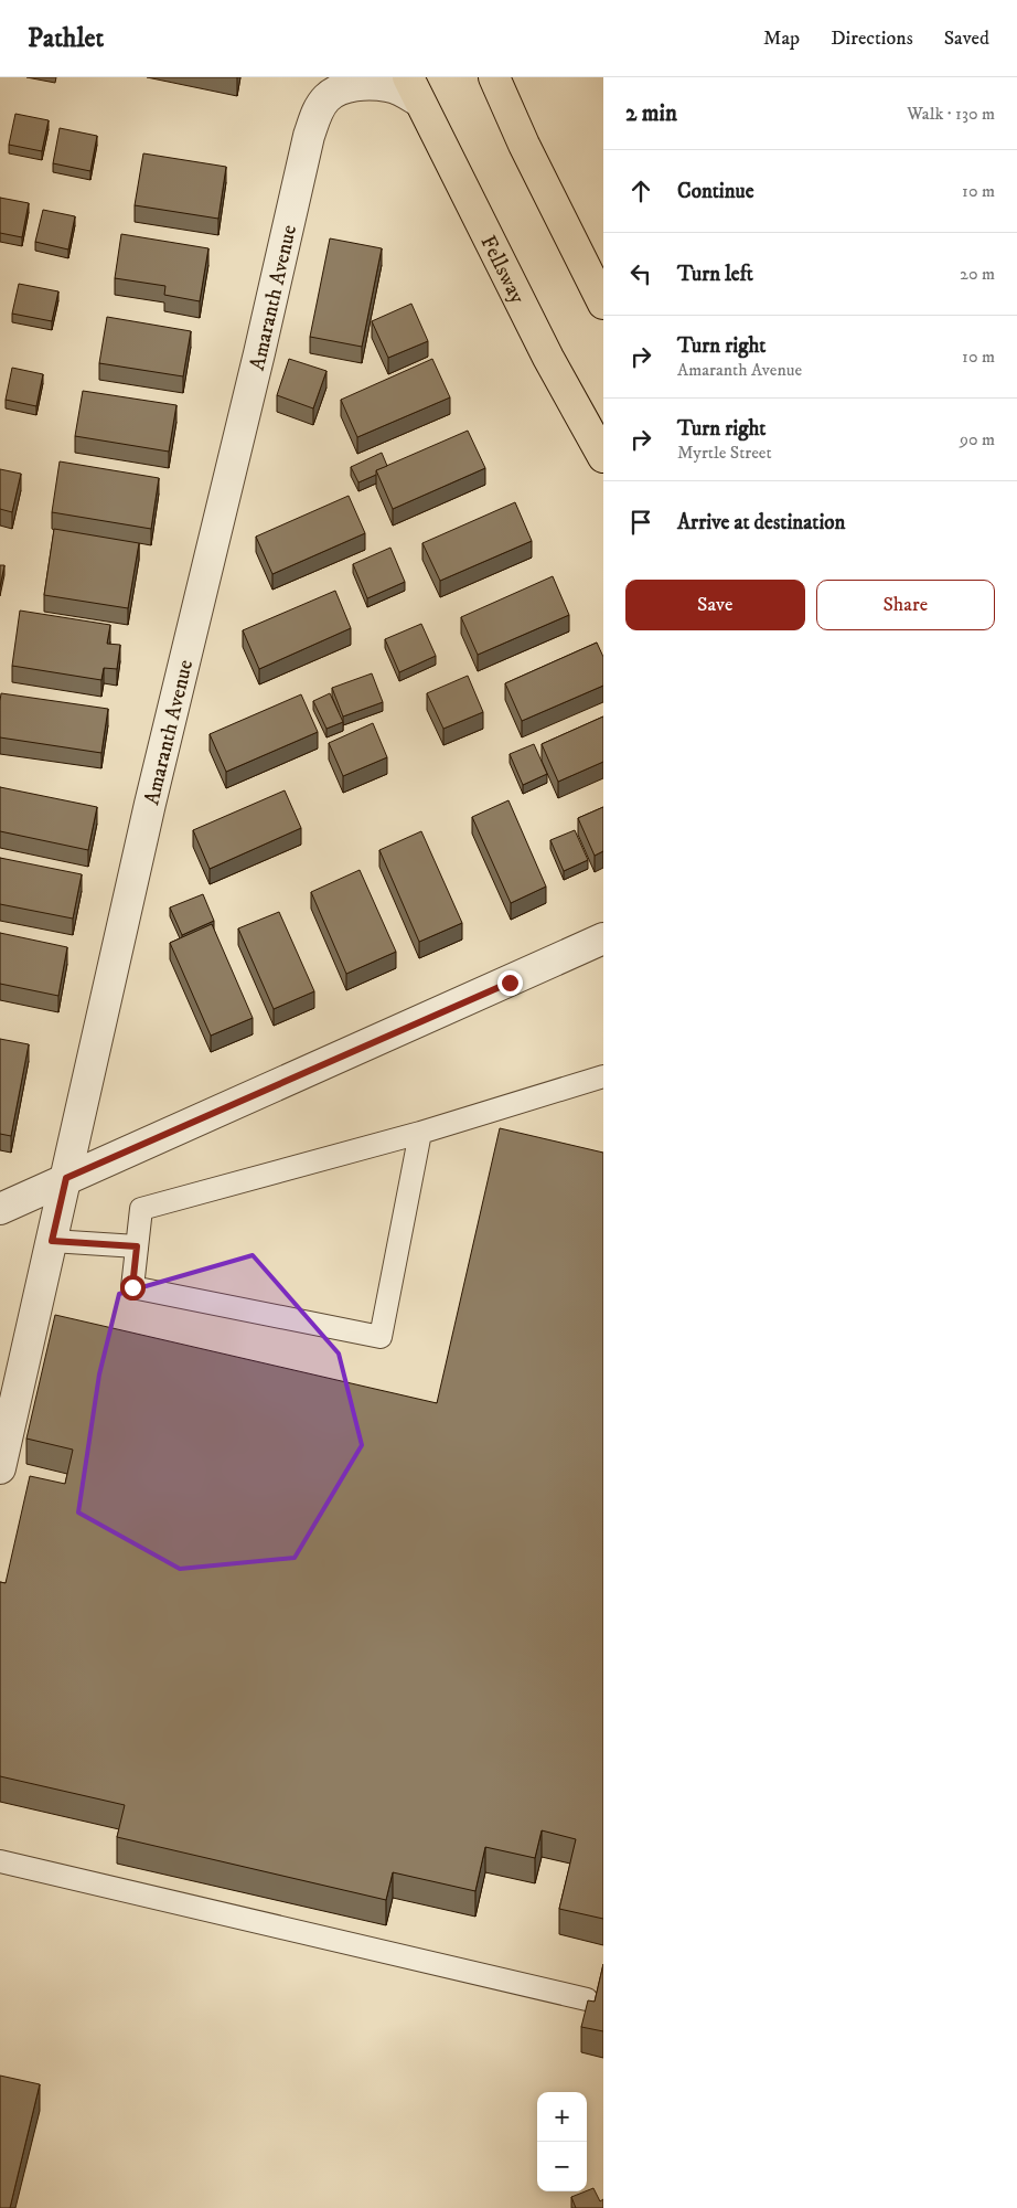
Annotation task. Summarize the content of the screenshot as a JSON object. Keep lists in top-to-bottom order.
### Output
{
  "streets": {
    "main road": ["Fellsway"],
    "street": ["Amaranth Avenue"]
  },
  "crossings": [
    ["Fellsway", "Amaranth Avenue"]
  ],
  "page": {
    "header": "Pathlet",
    "nav": ["Map", "Directions", "Saved"],
    "heading": ["2 min", "Walk · 130 m"],
    "list": [
      ["Continue", "10 m"],
      ["Turn left", "20 m"],
      ["Turn right", "Amaranth Avenue", "10 m"],
      ["Turn right", "Myrtle Street", "90 m"],
      "Arrive at destination"
    ],
    "buttons": ["Save", "Share"],
    "map_buttons": ["+", "−"]
  }
}
